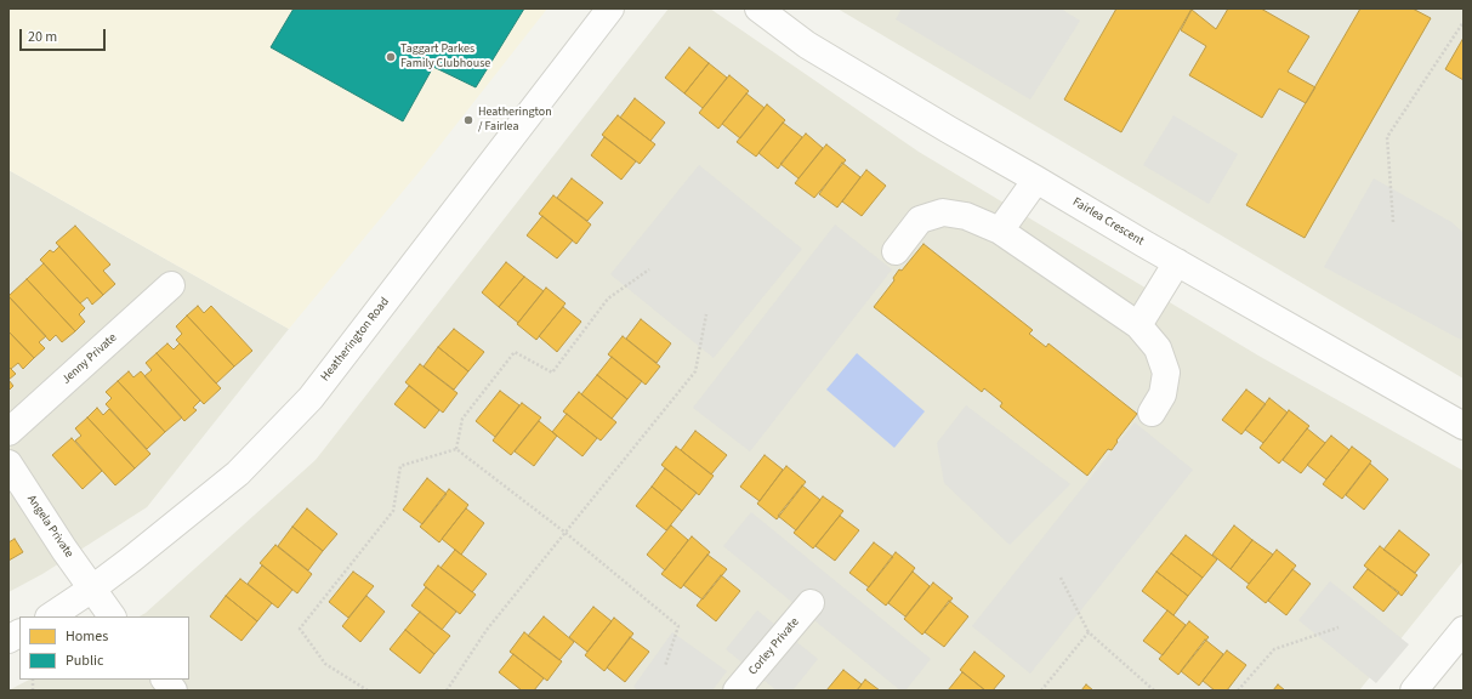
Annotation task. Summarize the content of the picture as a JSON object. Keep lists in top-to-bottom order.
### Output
{
  "streets": {
    "street": [
      "Fairlea Crescent",
      "Heatherington Road",
      "Jenny Private",
      "Angela Private",
      "Corley Private"
    ]
  },
  "crossings": [
    ["Heatherington Road", "Angela Private"]
  ],
  "places": ["Taggart Parkes Family Clubhouse", "Heatherington / Fairlea"],
  "legend": ["Homes", "Public"],
  "scale_bar": "20 m"
}
